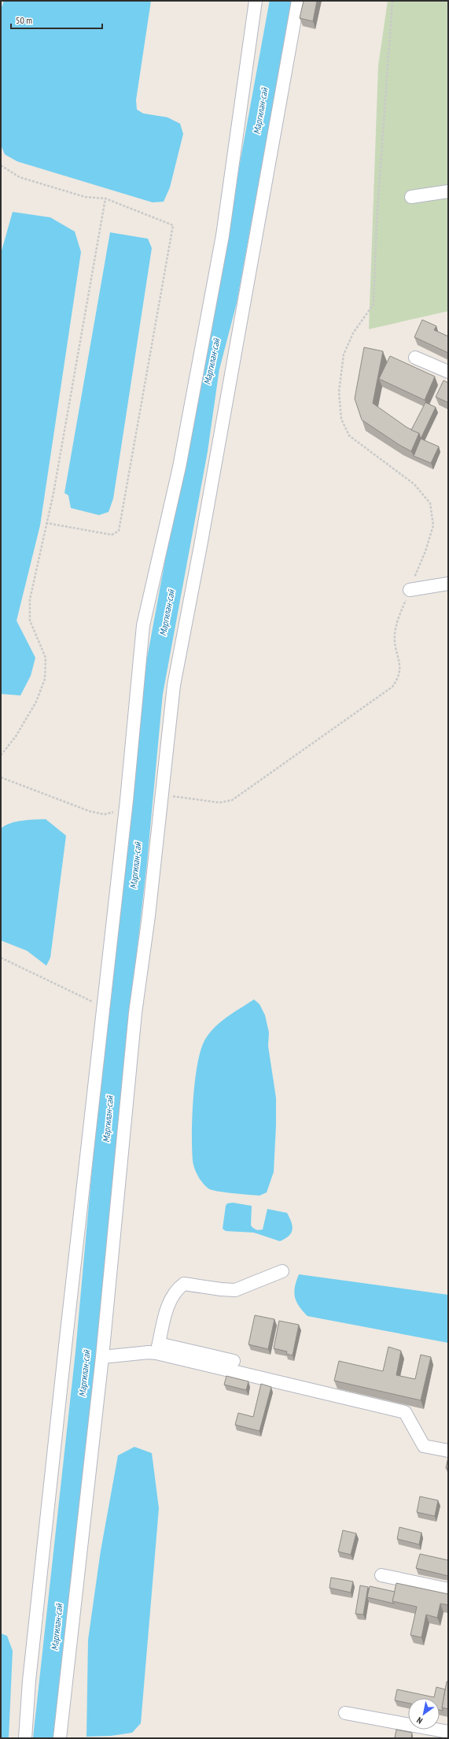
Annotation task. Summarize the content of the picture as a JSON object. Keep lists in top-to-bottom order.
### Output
{
  "water": ["Маргилан-сай"],
  "scale_bar": "50 m",
  "north": "bottom left"
}
